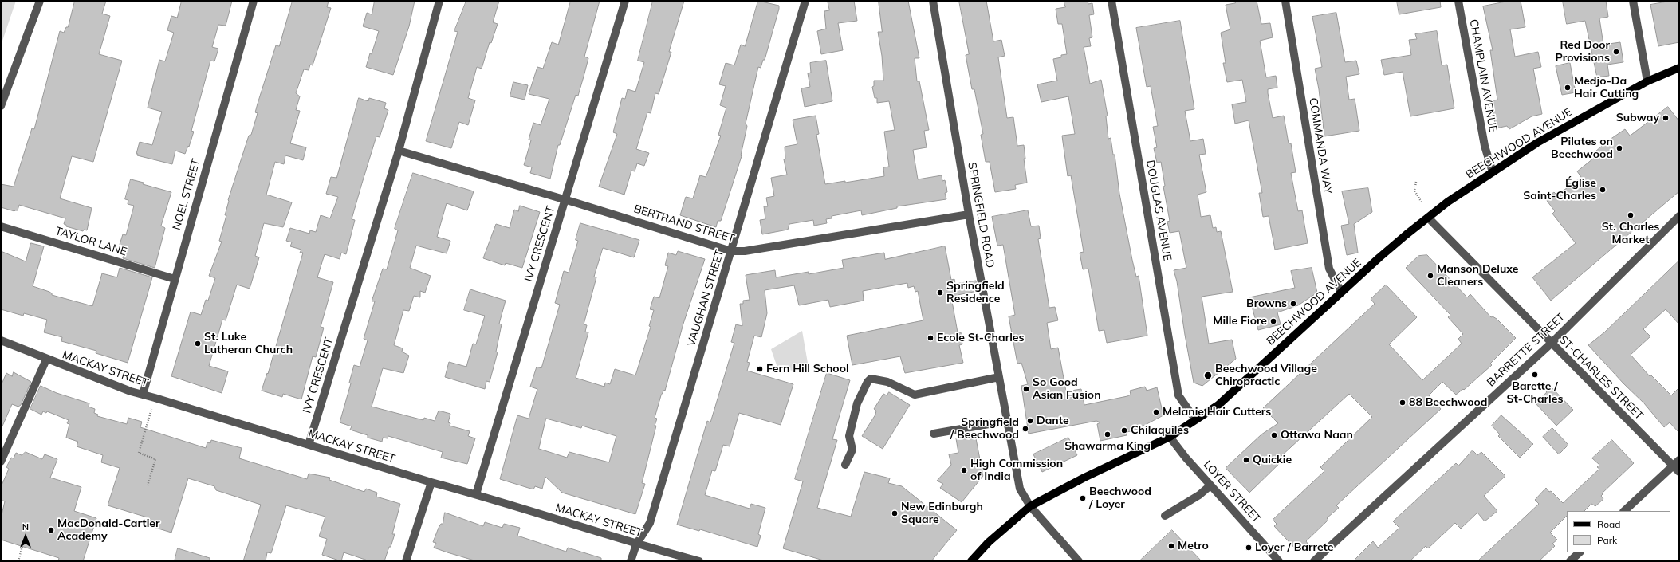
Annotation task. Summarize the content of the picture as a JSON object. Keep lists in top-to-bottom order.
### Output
{
  "streets": {
    "main road": ["BEECHWOOD AVENUE"],
    "street": [
      "CHAMPLAIN AVENUE",
      "COMMANDA WAY",
      "NOEL STREET",
      "DOUGLAS AVENUE",
      "SPRINGFIELD ROAD",
      "BERTRAND STREET",
      "TAYLOR LANE",
      "IVY CRESCENT",
      "VAUGHAN STREET",
      "BARRETTE STREET",
      "MACKAY STREET",
      "ST-CHARLES STREET",
      "LOYER STREET"
    ]
  },
  "crossings": [
    ["CHAMPLAIN AVENUE", "BEECHWOOD AVENUE"],
    ["BEECHWOOD AVENUE", "COMMANDA WAY"],
    ["BEECHWOOD AVENUE", "DOUGLAS AVENUE"],
    ["BEECHWOOD AVENUE", "SPRINGFIELD ROAD"],
    ["BEECHWOOD AVENUE", "ST-CHARLES STREET"],
    ["BEECHWOOD AVENUE", "LOYER STREET"],
    ["NOEL STREET", "TAYLOR LANE"],
    ["NOEL STREET", "MACKAY STREET"],
    ["SPRINGFIELD ROAD", "BERTRAND STREET"],
    ["BERTRAND STREET", "IVY CRESCENT"],
    ["BERTRAND STREET", "VAUGHAN STREET"],
    ["IVY CRESCENT", "MACKAY STREET"],
    ["VAUGHAN STREET", "MACKAY STREET"],
    ["BARRETTE STREET", "ST-CHARLES STREET"]
  ],
  "places": [
    "Red Door Provisions",
    "Medjo-Da Hair Cutting",
    "Subway",
    "Pilates on Beechwood",
    "Église Saint-Charles",
    "St. Charles Market",
    "Manson Deluxe Cleaners",
    "Springfield Residence",
    "Browns",
    "Mille Fiore",
    "Ecole St-Charles",
    "St. Luke Lutheran Church",
    "Fern Hill School",
    "Barette / St-Charles",
    "Beechwood Village Chiropractic",
    "So Good Asian Fusion",
    "88 Beechwood",
    "Melanie Hair Cutters",
    "Dante",
    "Springfield / Beechwood",
    "Chilaquiles",
    "Shawarma King",
    "Ottawa Naan",
    "Quickie",
    "High Commission of India",
    "Beechwood / Loyer",
    "New Edinburgh Square",
    "MacDonald-Cartier Academy",
    "Metro",
    "Loyer / Barrete"
  ],
  "legend": ["Road", "Park"],
  "north": "top"
}
